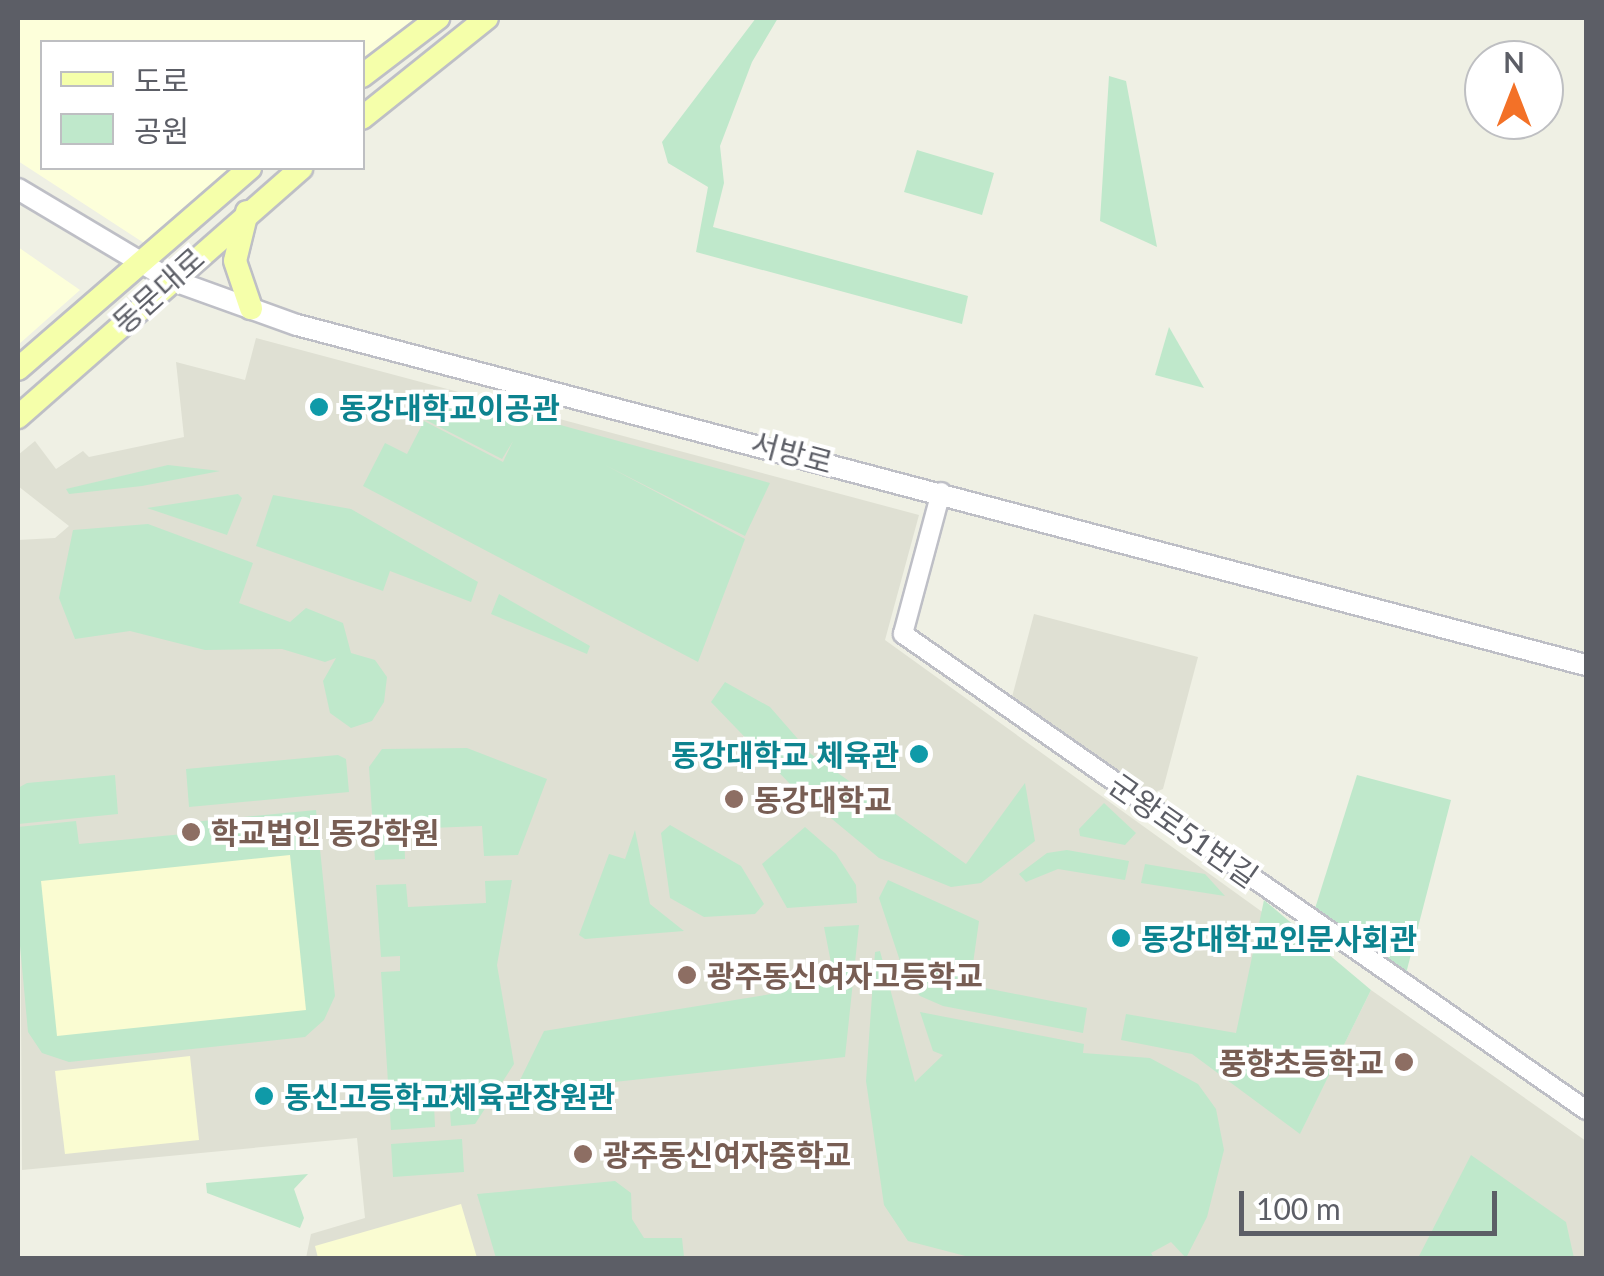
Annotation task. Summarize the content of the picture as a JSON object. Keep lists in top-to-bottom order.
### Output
{
  "streets": {
    "main road": ["동문대로", "서방로"],
    "street": ["군왕로51번길"]
  },
  "crossings": [
    ["동문대로", "서방로"],
    ["서방로", "군왕로51번길"]
  ],
  "places": [
    "동강대학교이공관",
    "동강대학교 체육관",
    "동강대학교",
    "학교법인 동강학원",
    "동강대학교인문사회관",
    "광주동신여자고등학교",
    "풍향초등학교",
    "동신고등학교체육관장원관",
    "광주동신여자중학교"
  ],
  "legend": ["도로", "공원"],
  "scale_bar": "100 m",
  "north": "top"
}
